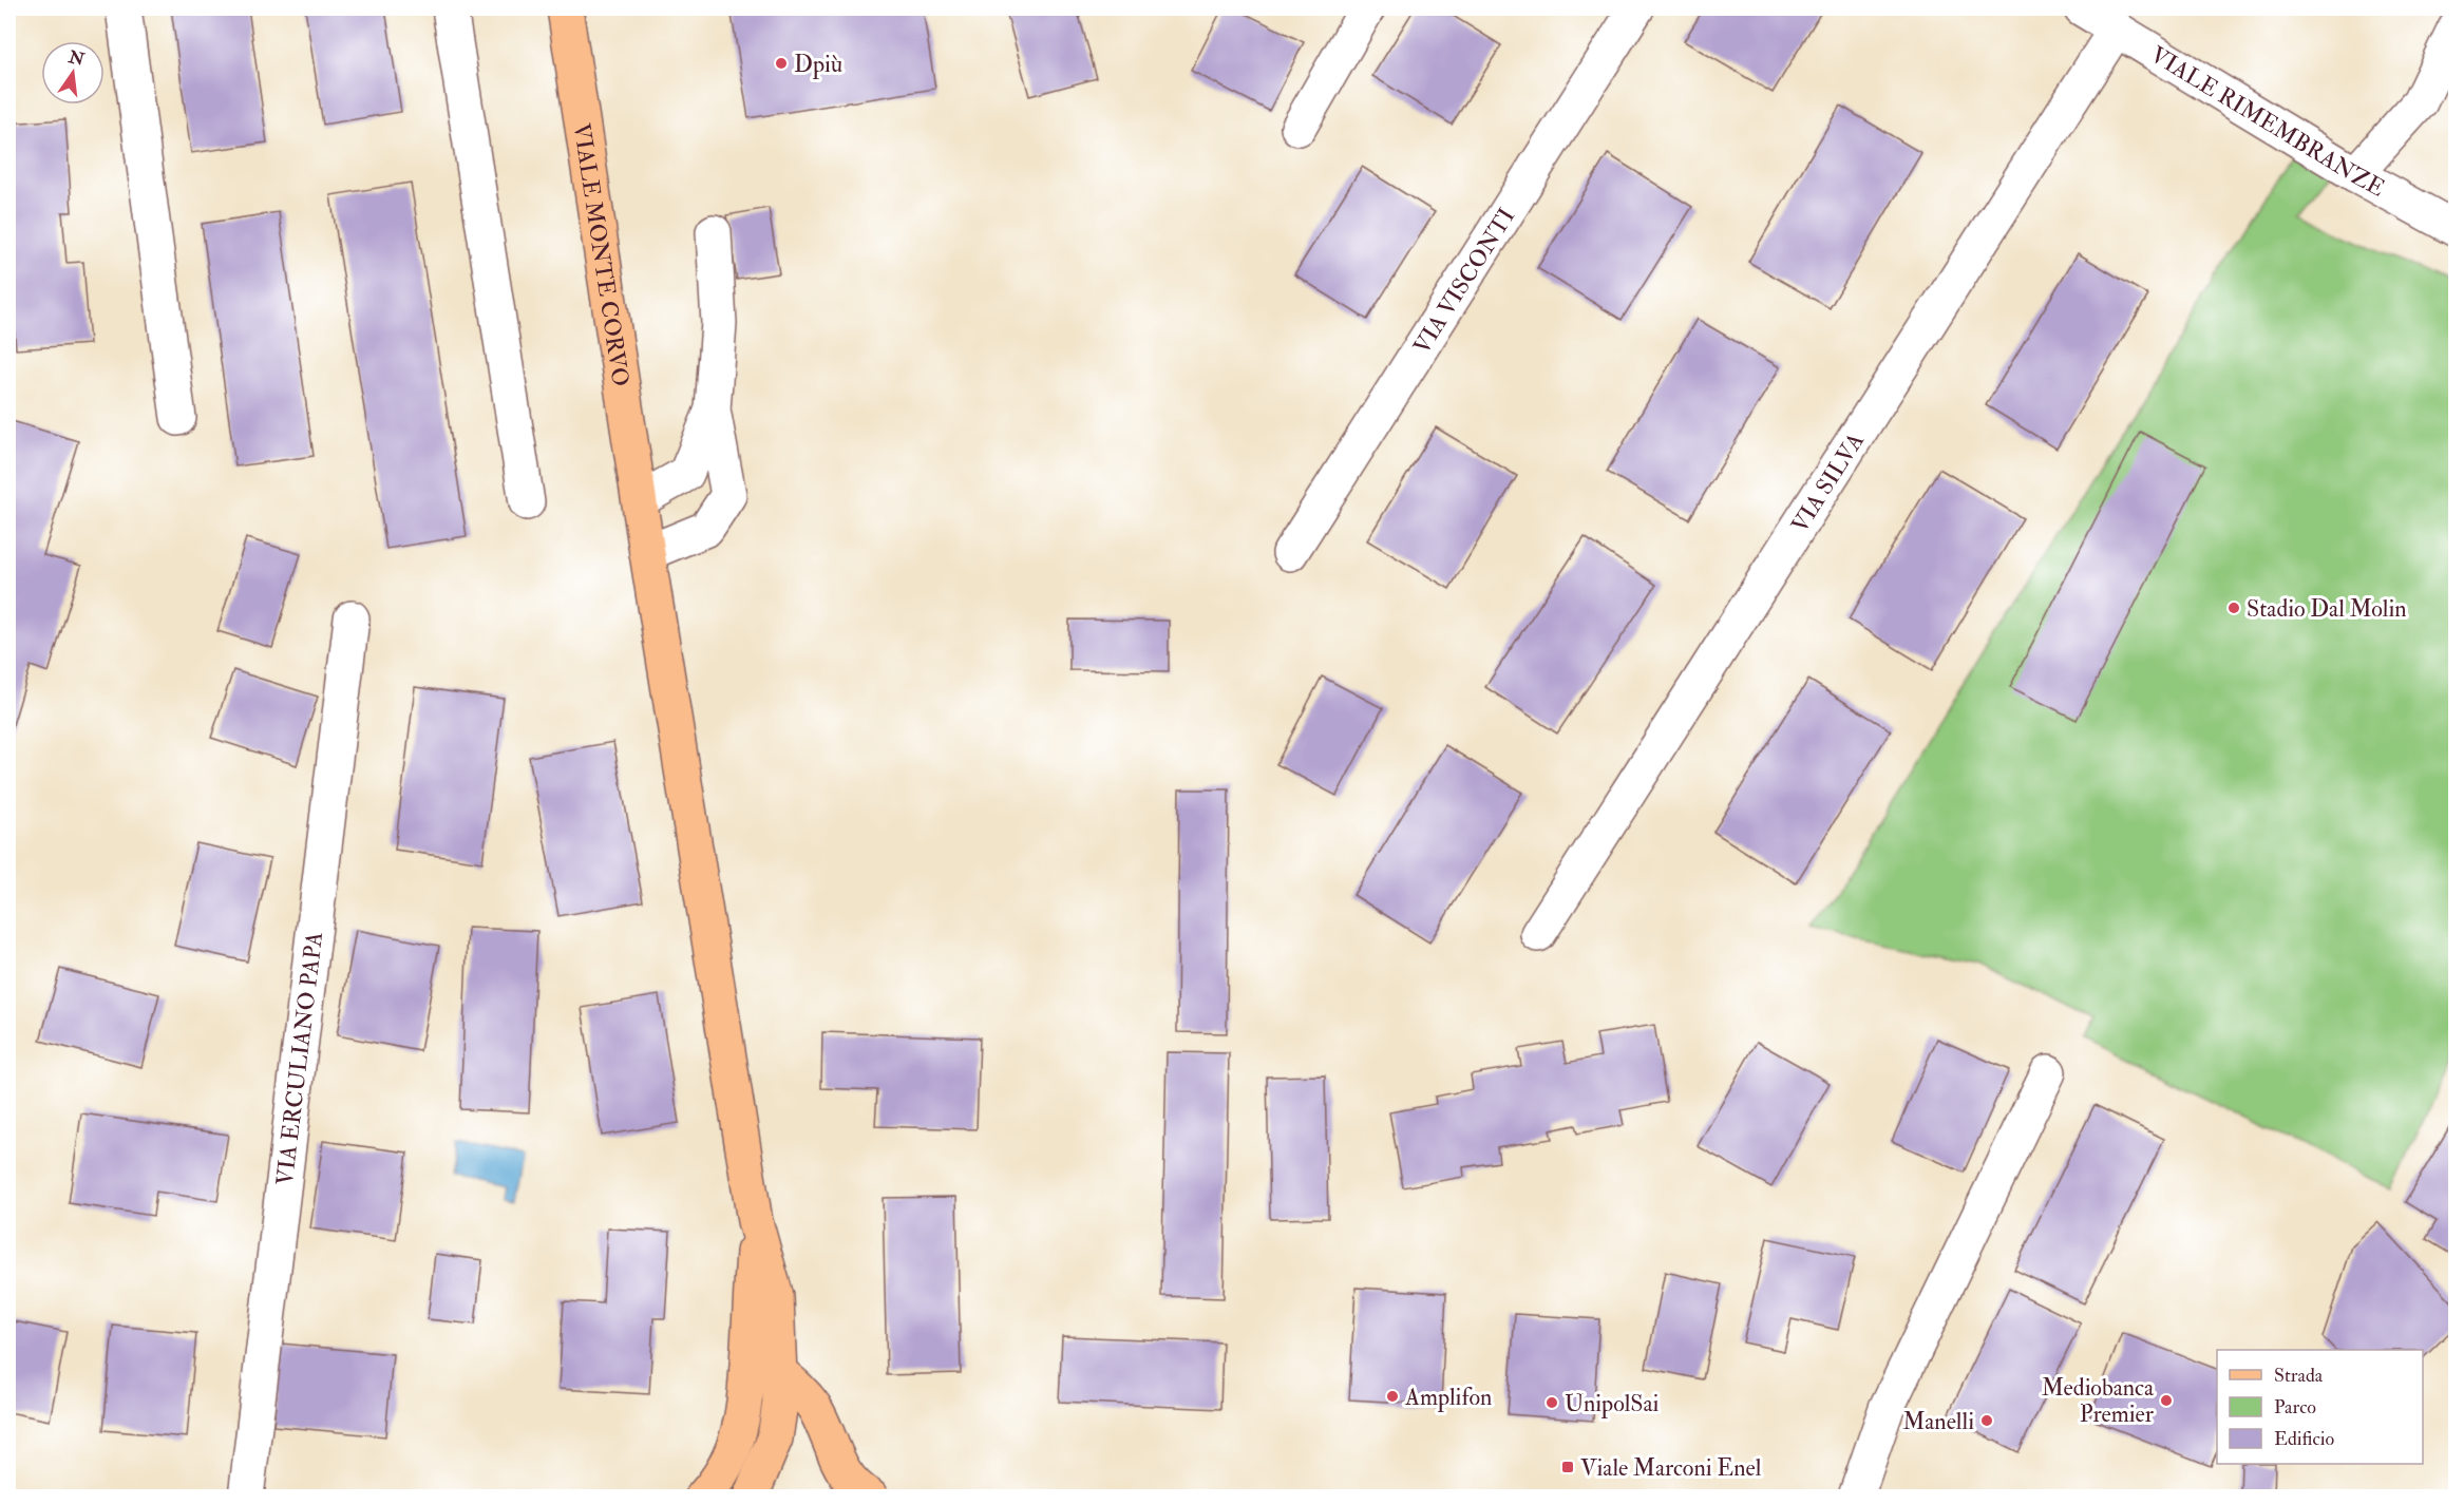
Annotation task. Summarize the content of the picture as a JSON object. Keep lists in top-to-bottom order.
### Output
{
  "streets": {
    "main road": ["VIALE MONTE CORVO"],
    "street": [
      "VIALE RIMEMBRANZE",
      "VIA VISCONTI",
      "VIA SILVA",
      "VIA ERCULIANO PAPA"
    ]
  },
  "crossings": [
    ["VIALE RIMEMBRANZE", "VIA SILVA"]
  ],
  "places": {
    "other": [
      "Dpiù",
      "Stadio Dal Molin",
      "Amplifon",
      "Mediobanca Premier",
      "UnipolSai",
      "Manelli"
    ],
    "transit": ["Viale Marconi Enel"]
  },
  "legend": ["Strada", "Parco", "Edificio"],
  "north": "top"
}
